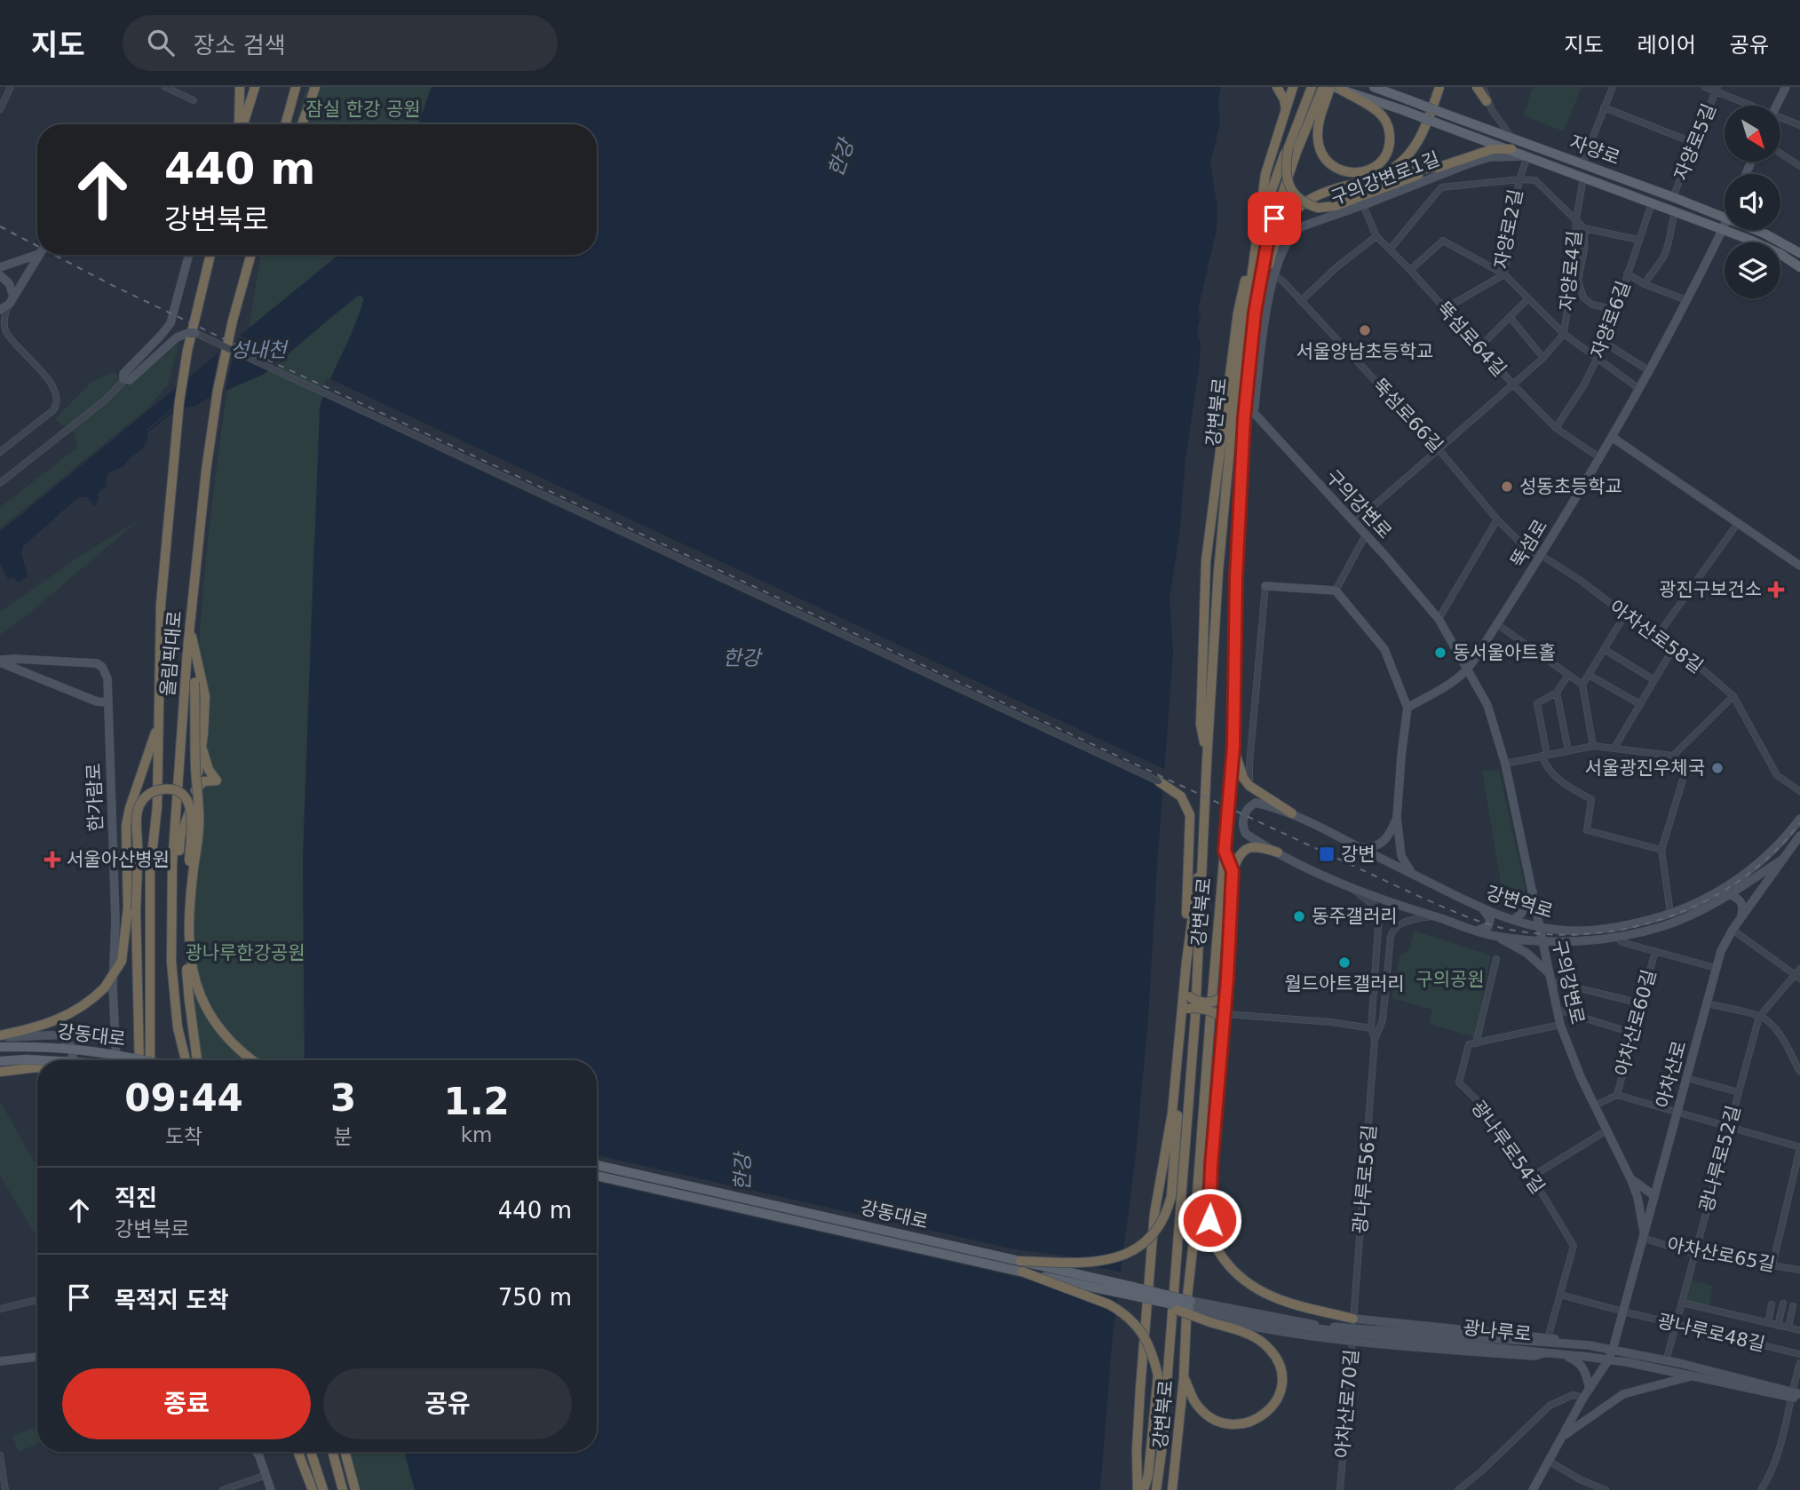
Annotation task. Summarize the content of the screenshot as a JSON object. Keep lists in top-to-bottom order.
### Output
{
  "streets": {
    "highway": ["강변북로", "올림픽대로"],
    "main road": [
      "자양로",
      "구의강변로1길",
      "구의강변로",
      "뚝섬로",
      "한가람로",
      "강변역로",
      "강동대로",
      "아차산로",
      "광나루로"
    ],
    "street": [
      "자양로5길",
      "자양로2길",
      "자양로4길",
      "자양로6길",
      "뚝섬로64길",
      "뚝섬로66길",
      "아차산로58길",
      "아차산로60길",
      "광나루로54길",
      "광나루로52길",
      "광나루로56길",
      "아차산로65길",
      "광나루로48길",
      "아차산로70길"
    ]
  },
  "crossings": [
    ["자양로5길", "자양로"],
    ["자양로", "구의강변로1길"],
    ["자양로", "자양로2길"],
    ["자양로", "자양로4길"],
    ["자양로", "자양로6길"],
    ["자양로", "뚝섬로"],
    ["구의강변로1길", "자양로2길"],
    ["구의강변로1길", "뚝섬로64길"],
    ["구의강변로1길", "뚝섬로66길"],
    ["구의강변로1길", "구의강변로"],
    ["자양로2길", "뚝섬로64길"],
    ["자양로4길", "뚝섬로64길"],
    ["자양로4길", "뚝섬로66길"],
    ["자양로4길", "구의강변로"],
    ["자양로6길", "뚝섬로64길"],
    ["뚝섬로64길", "뚝섬로"],
    ["뚝섬로66길", "뚝섬로"],
    ["뚝섬로66길", "아차산로58길"],
    ["구의강변로", "뚝섬로"],
    ["구의강변로", "강변역로"],
    ["구의강변로", "아차산로"],
    ["뚝섬로", "아차산로58길"],
    ["강변역로", "아차산로60길"],
    ["강변역로", "아차산로"],
    ["강변역로", "광나루로56길"],
    ["아차산로60길", "아차산로"],
    ["강동대로", "광나루로"],
    ["아차산로", "아차산로65길"],
    ["아차산로", "광나루로"],
    ["아차산로", "광나루로48길"],
    ["광나루로52길", "아차산로65길"],
    ["광나루로52길", "광나루로"],
    ["광나루로52길", "광나루로48길"],
    ["광나루로56길", "아차산로70길"]
  ],
  "water": ["한강", "성내천"],
  "parks": ["잠실 한강 공원", "광나루한강공원", "구의공원"],
  "places": {
    "other": [
      "서울양남초등학교",
      "성동초등학교",
      "동서울아트홀",
      "서울광진우체국",
      "동주갤러리",
      "월드아트갤러리"
    ],
    "health": ["광진구보건소", "서울아산병원"],
    "transit": ["강변"]
  },
  "north": "bottom right",
  "page": {
    "header": "지도",
    "search": "장소 검색",
    "nav": ["지도", "레이어", "공유"],
    "turn": ["440 m", "강변북로"],
    "eta": [
      "09:44",
      "도착",
      "3",
      "분",
      "1.2",
      "km"
    ],
    "list": [
      {
        "name": "직진",
        "note": "강변북로",
        "value": "440 m"
      },
      {
        "name": "목적지 도착",
        "value": "750 m"
      }
    ],
    "buttons": ["종료", "공유"]
  }
}
